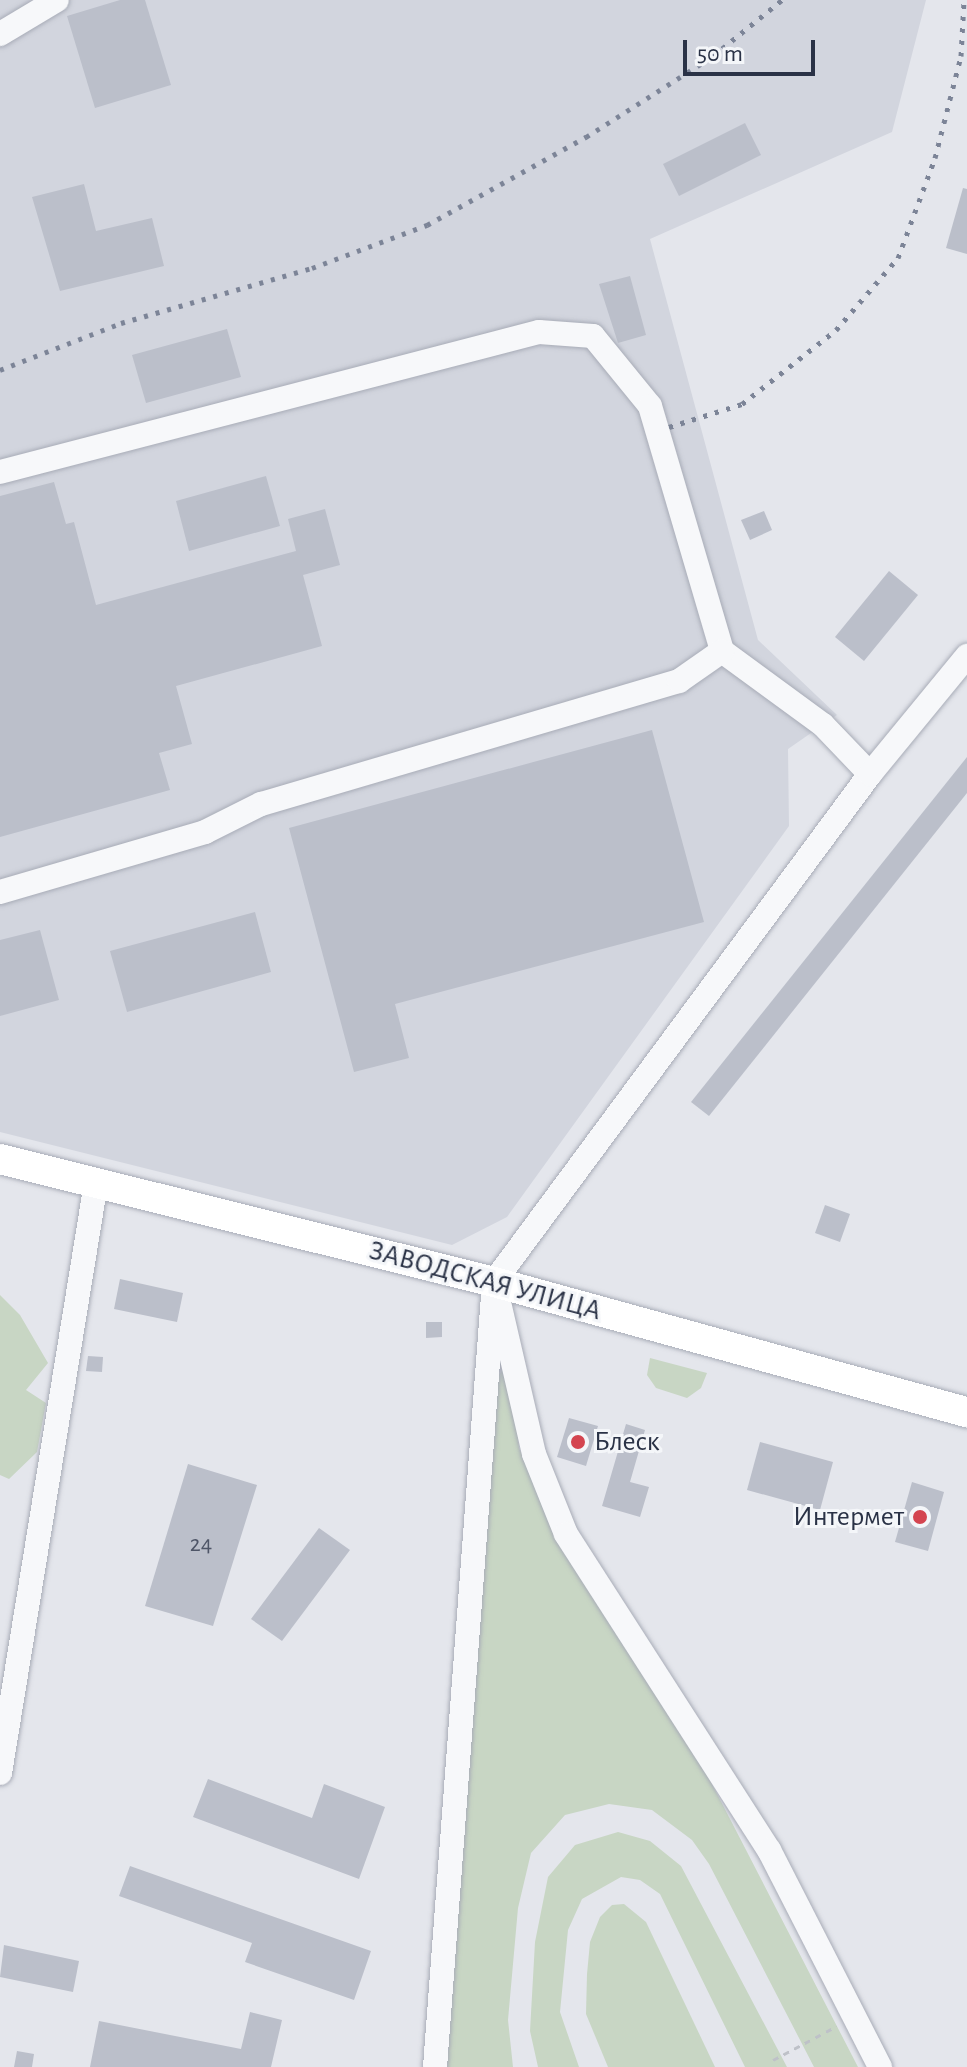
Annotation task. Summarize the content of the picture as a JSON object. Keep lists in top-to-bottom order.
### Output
{
  "streets": {
    "main road": ["ЗАВОДСКАЯ УЛИЦА"]
  },
  "places": ["Блеск", "Интермет"],
  "house_numbers": ["24"],
  "scale_bar": "50 m"
}
